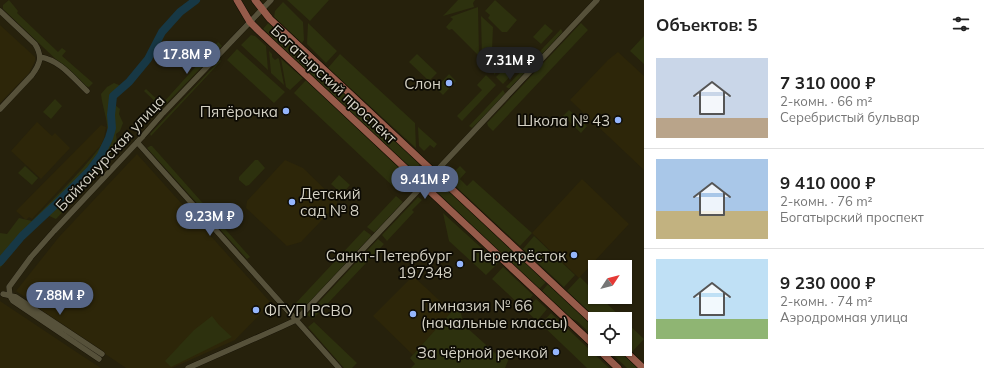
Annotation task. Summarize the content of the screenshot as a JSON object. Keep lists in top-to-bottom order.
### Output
{
  "streets": {
    "main road": ["Богатырский проспект"],
    "street": ["Байконурская улица"]
  },
  "crossings": [
    ["Богатырский проспект", "Байконурская улица"]
  ],
  "places": [
    "Слон",
    "Пятёрочка",
    "Школа № 43",
    "Детский сад № 8",
    "Перекрёсток",
    "Санкт-Петербург 197348",
    "ФГУП РСВО",
    "Гимназия № 66 (начальные классы)",
    "За чёрной речкой"
  ],
  "north": "top right",
  "page": {
    "heading": "Объектов: 5",
    "price": [
      "17.8M ₽",
      "7.31M ₽",
      "9.41M ₽",
      "9.23M ₽",
      "7.88M ₽"
    ],
    "list": [
      {
        "name": "7 310 000 ₽",
        "note": "2-комн. · 66 m² · Серебристый бульвар"
      },
      {
        "name": "9 410 000 ₽",
        "note": "2-комн. · 76 m² · Богатырский проспект"
      },
      {
        "name": "9 230 000 ₽",
        "note": "2-комн. · 74 m² · Аэродромная улица"
      }
    ]
  }
}
